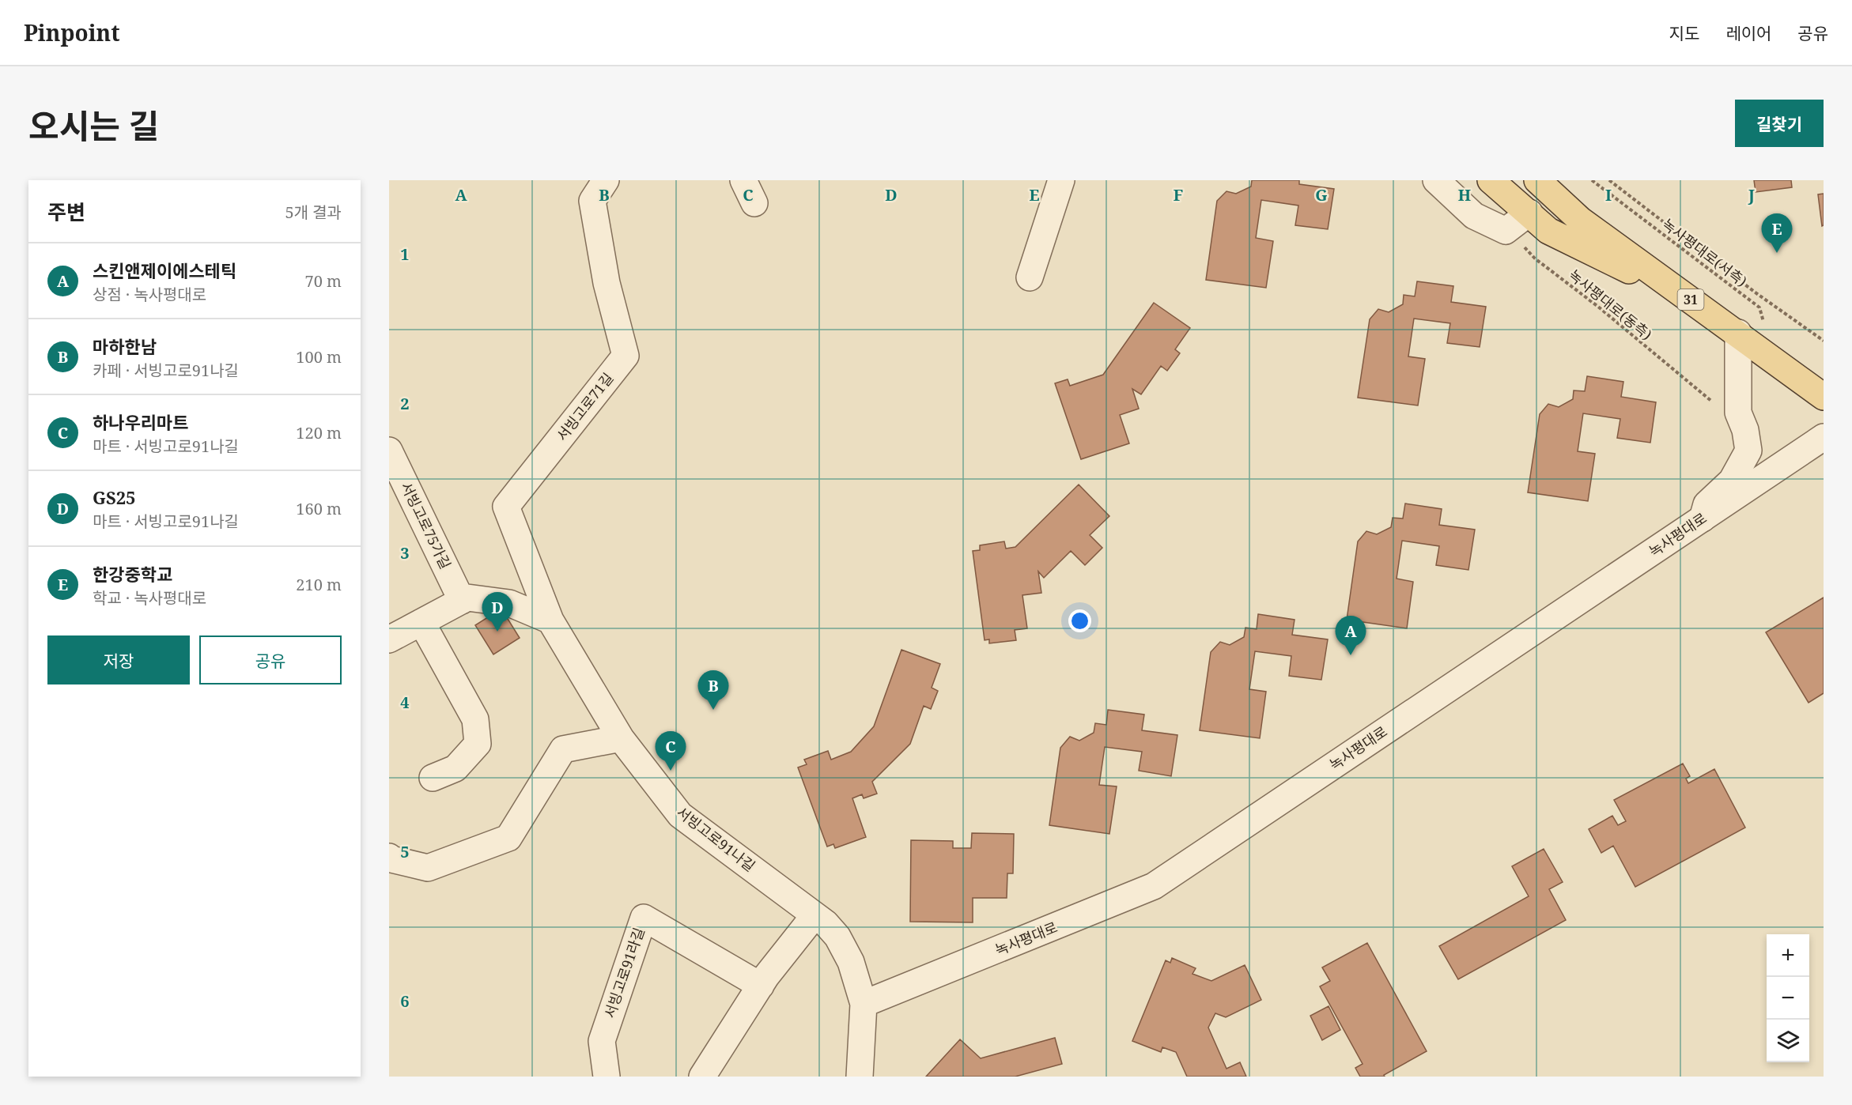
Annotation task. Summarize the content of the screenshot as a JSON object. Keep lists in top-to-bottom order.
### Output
{
  "streets": {
    "main road": ["31"],
    "street": [
      "서빙고로71길",
      "서빙고로75가길",
      "녹사평대로",
      "서빙고로91나길",
      "서빙고로91라길"
    ],
    "path": ["녹사평대로(서측)", "녹사평대로(동측)"]
  },
  "crossings": [
    ["녹사평대로(서측)", "31"],
    ["서빙고로71길", "서빙고로91나길"],
    ["녹사평대로", "서빙고로91나길"]
  ],
  "page": {
    "header": "Pinpoint",
    "nav": ["지도", "레이어", "공유"],
    "title": "오시는 길",
    "buttons": [
      "길찾기",
      ["저장", "공유"]
    ],
    "heading": ["주변", "5개 결과"],
    "pins": [
      "E",
      "D",
      "A",
      "B",
      "C"
    ],
    "list": [
      {
        "mark": "A",
        "name": "스킨앤제이에스테틱",
        "note": "상점 · 녹사평대로",
        "value": "70 m"
      },
      {
        "mark": "B",
        "name": "마하한남",
        "note": "카페 · 서빙고로91나길",
        "value": "100 m"
      },
      {
        "mark": "C",
        "name": "하나우리마트",
        "note": "마트 · 서빙고로91나길",
        "value": "120 m"
      },
      {
        "mark": "D",
        "name": "GS25",
        "note": "마트 · 서빙고로91나길",
        "value": "160 m"
      },
      {
        "mark": "E",
        "name": "한강중학교",
        "note": "학교 · 녹사평대로",
        "value": "210 m"
      }
    ],
    "map_buttons": ["+", "−"]
  },
  "grid": {
    "columns": [
      "A",
      "B",
      "C",
      "D",
      "E",
      "F",
      "G",
      "H",
      "I",
      "J"
    ],
    "rows": [
      "1",
      "2",
      "3",
      "4",
      "5",
      "6"
    ]
  }
}
